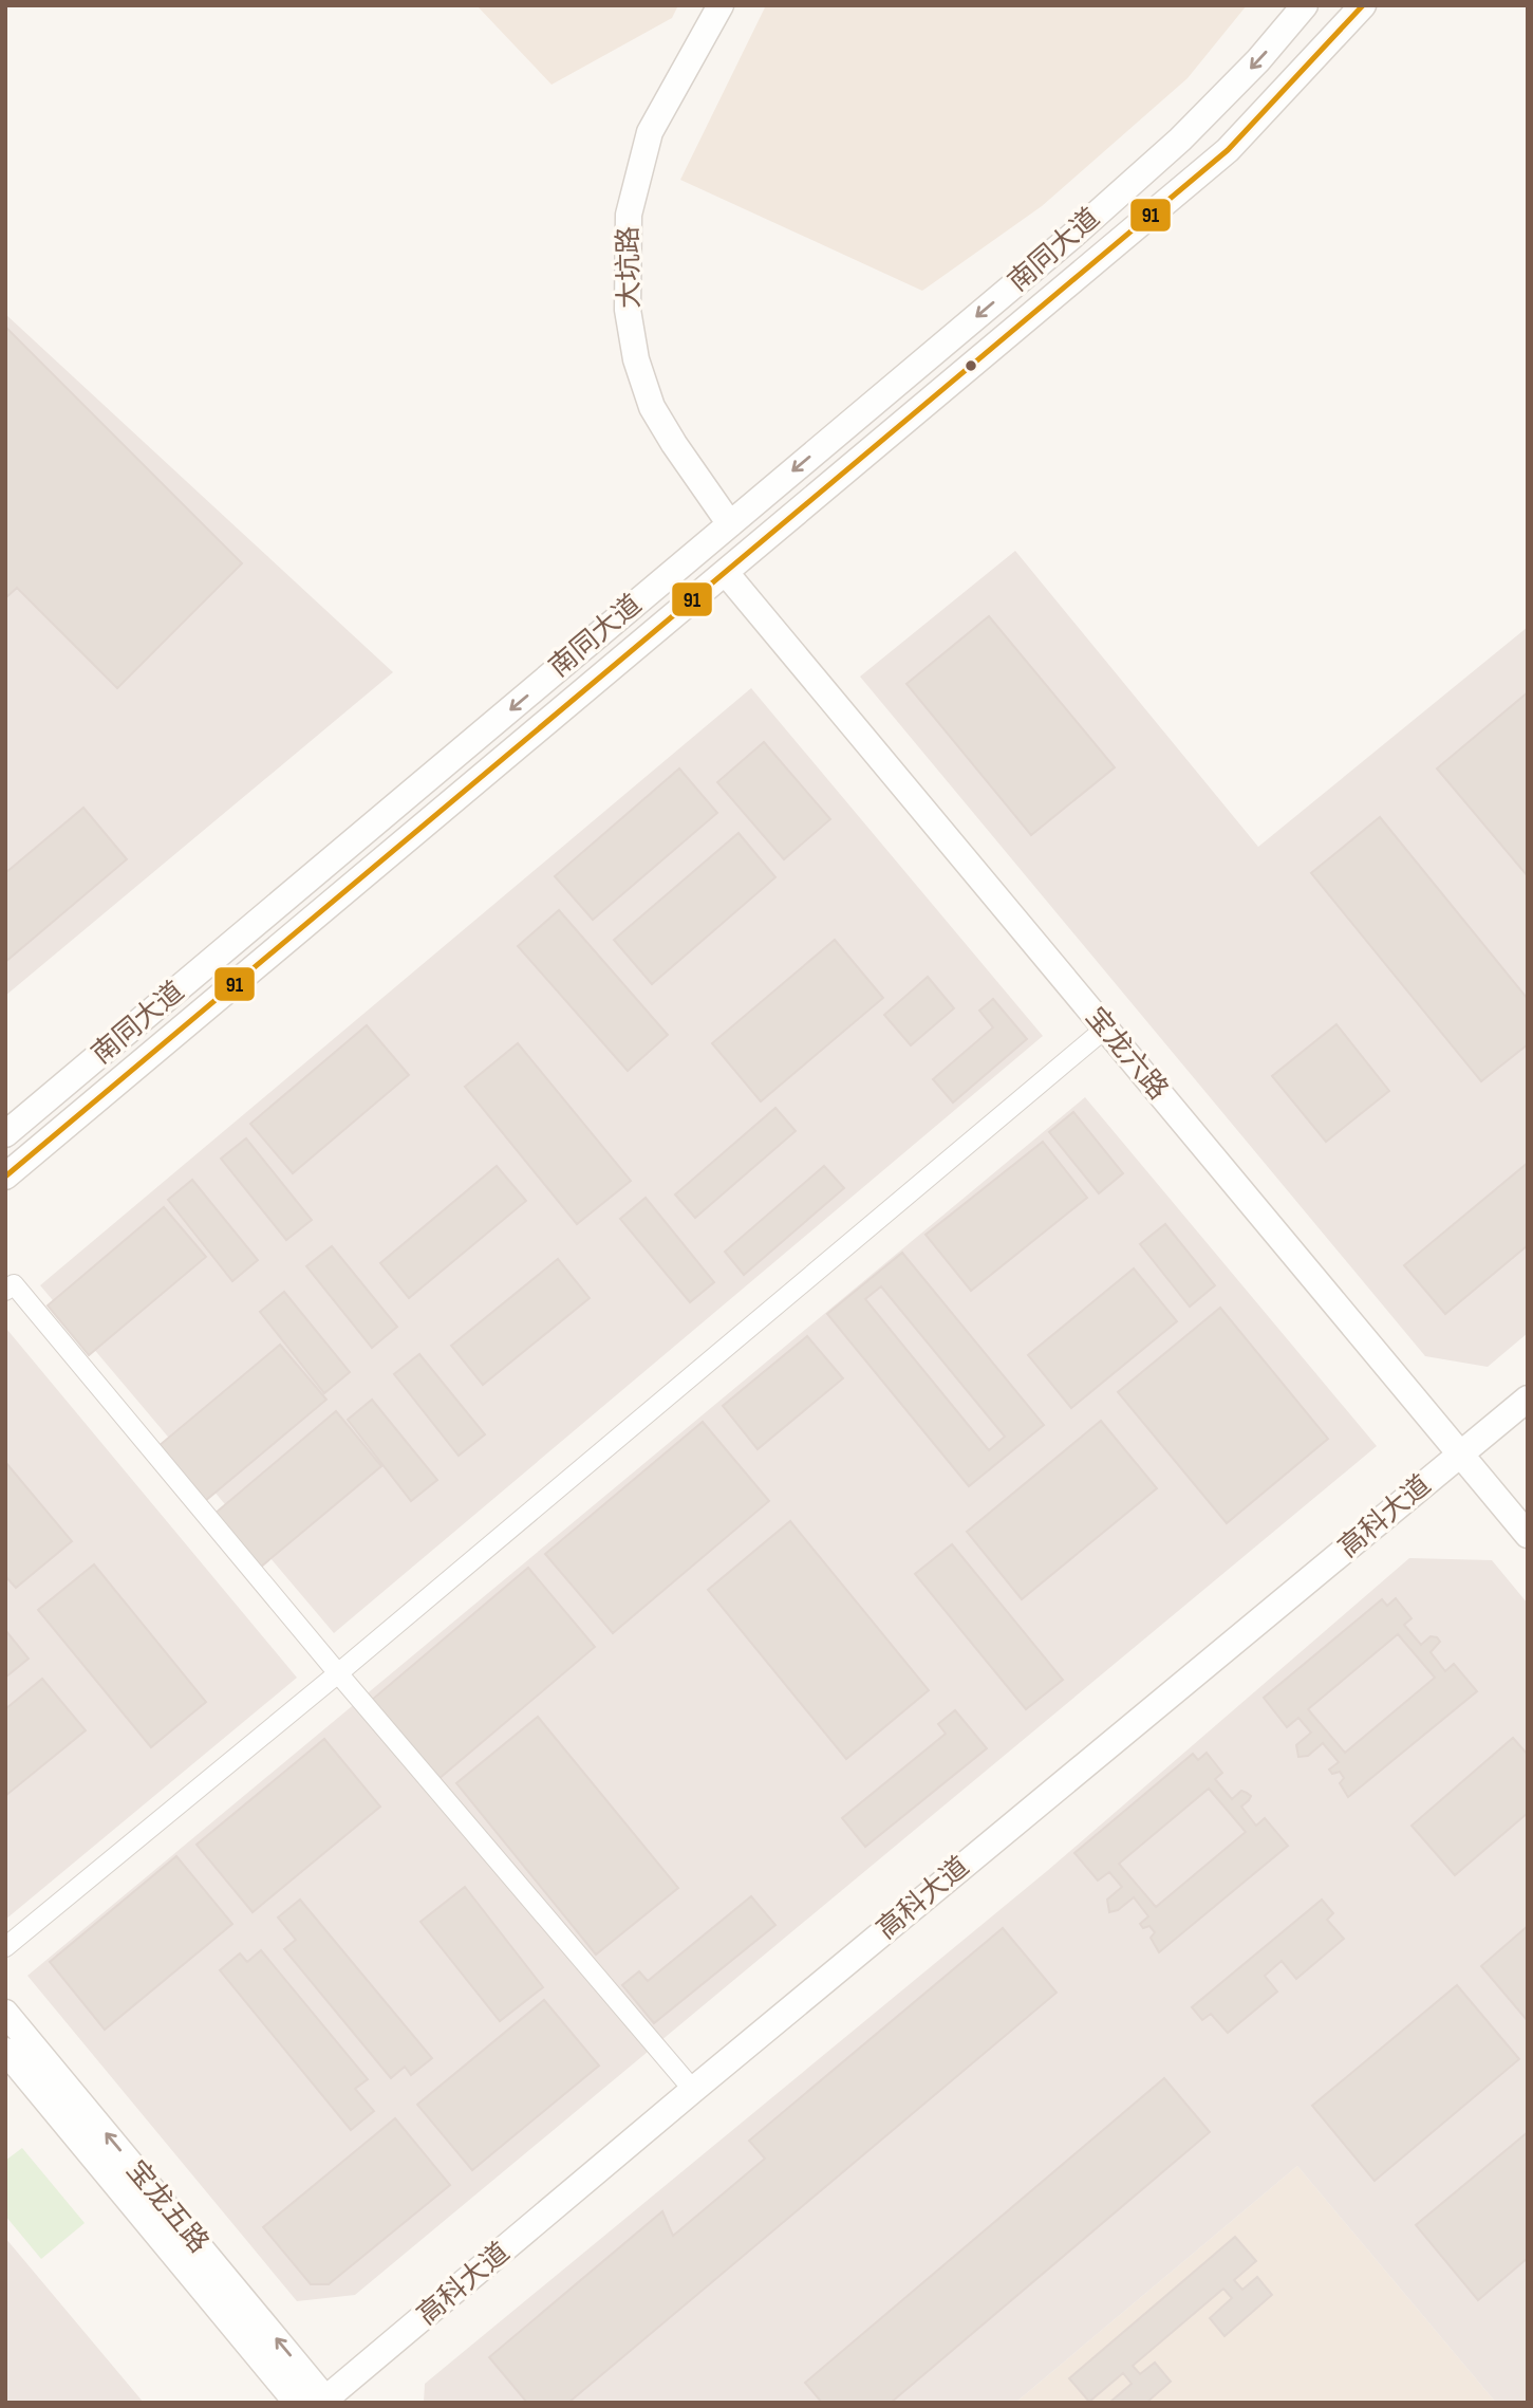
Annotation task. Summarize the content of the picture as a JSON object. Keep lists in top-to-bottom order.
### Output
{
  "streets": {
    "street": [
      "南同大道",
      "大坑路",
      "宝龙六路",
      "高科大道",
      "宝龙五路"
    ]
  },
  "crossings": [
    ["南同大道", "大坑路"],
    ["南同大道", "宝龙六路"],
    ["宝龙六路", "高科大道"],
    ["高科大道", "宝龙五路"]
  ],
  "lines": ["transit line 91"]
}
